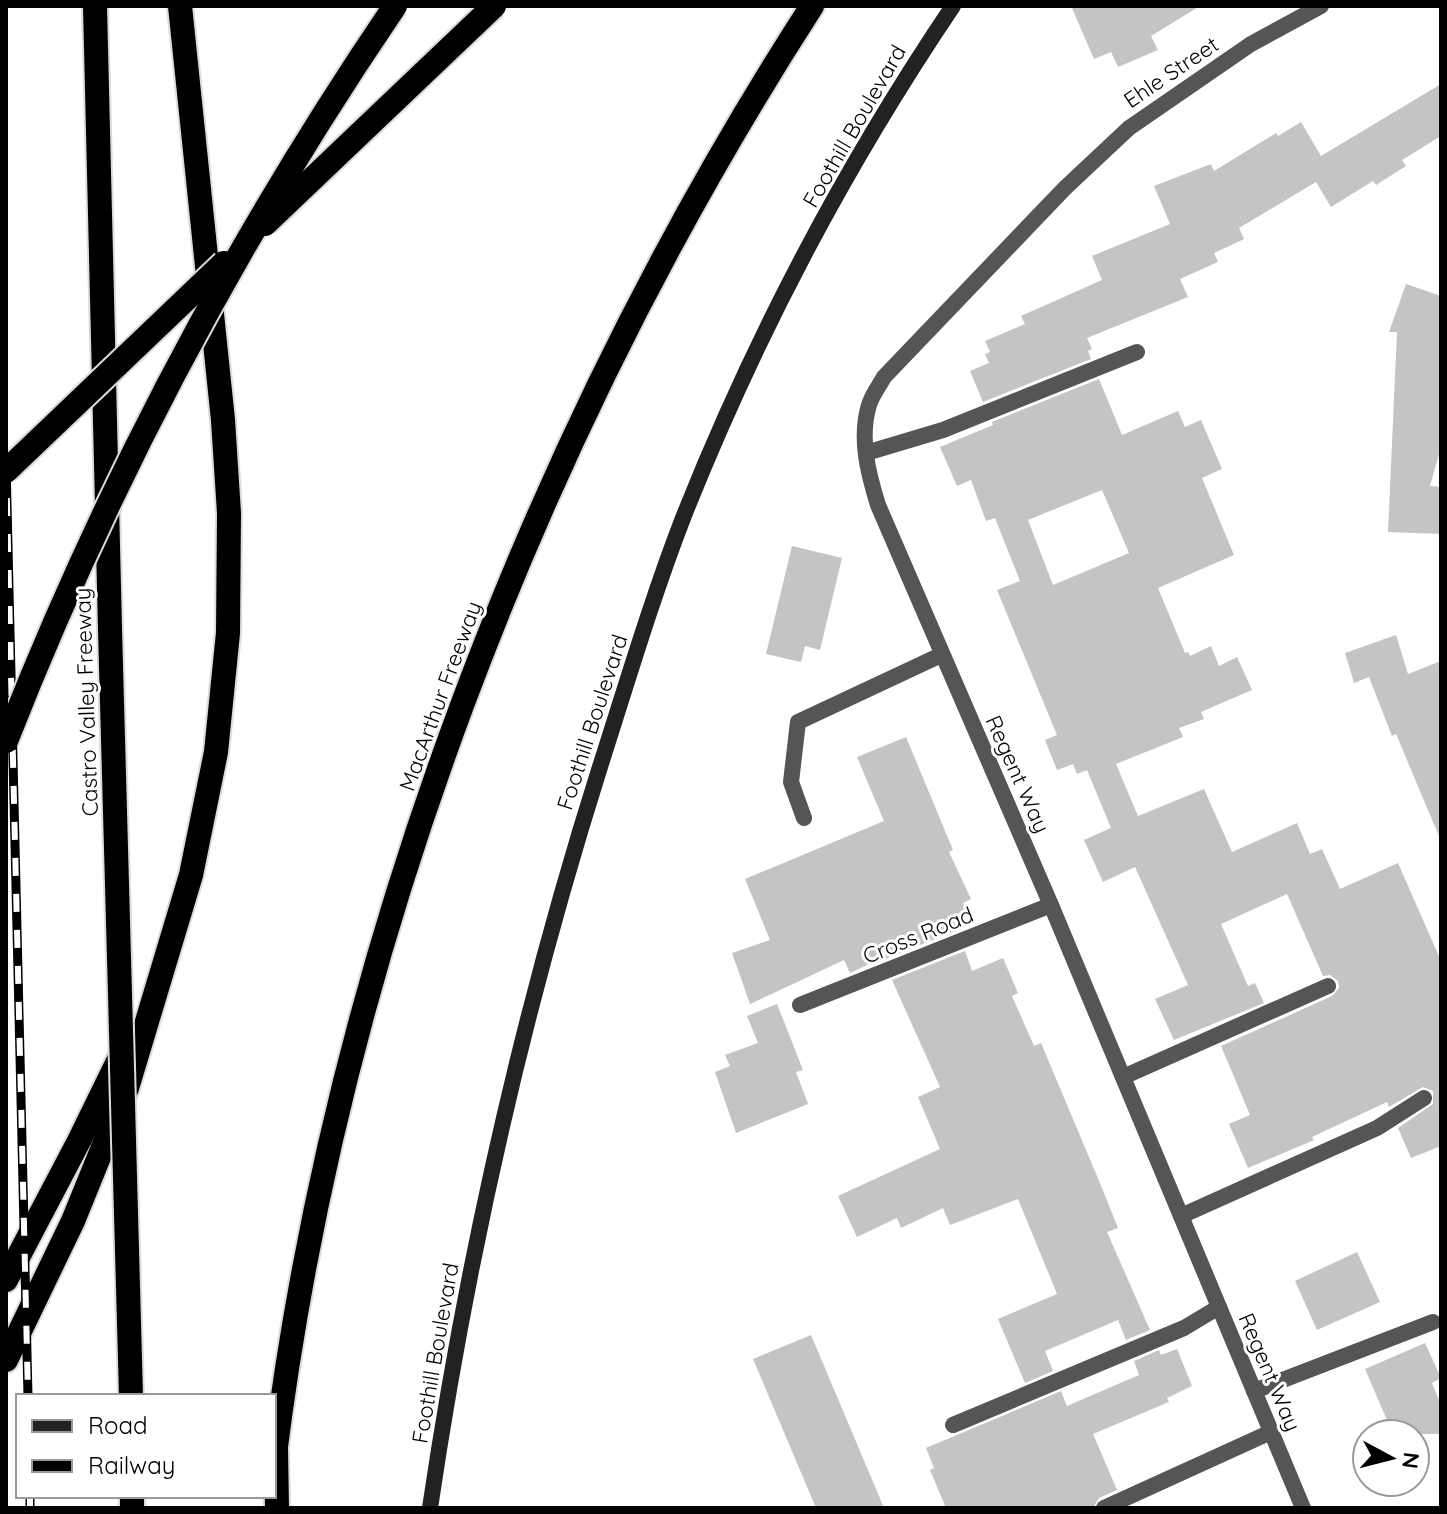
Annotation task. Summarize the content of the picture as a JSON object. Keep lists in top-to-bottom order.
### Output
{
  "streets": {
    "highway": ["MacArthur Freeway", "Castro Valley Freeway"],
    "main road": ["Foothill Boulevard"],
    "street": ["Ehle Street", "Regent Way", "Cross Road"]
  },
  "crossings": [
    ["Ehle Street", "Regent Way"],
    ["Regent Way", "Cross Road"]
  ],
  "legend": ["Road", "Railway"],
  "north": "right"
}
